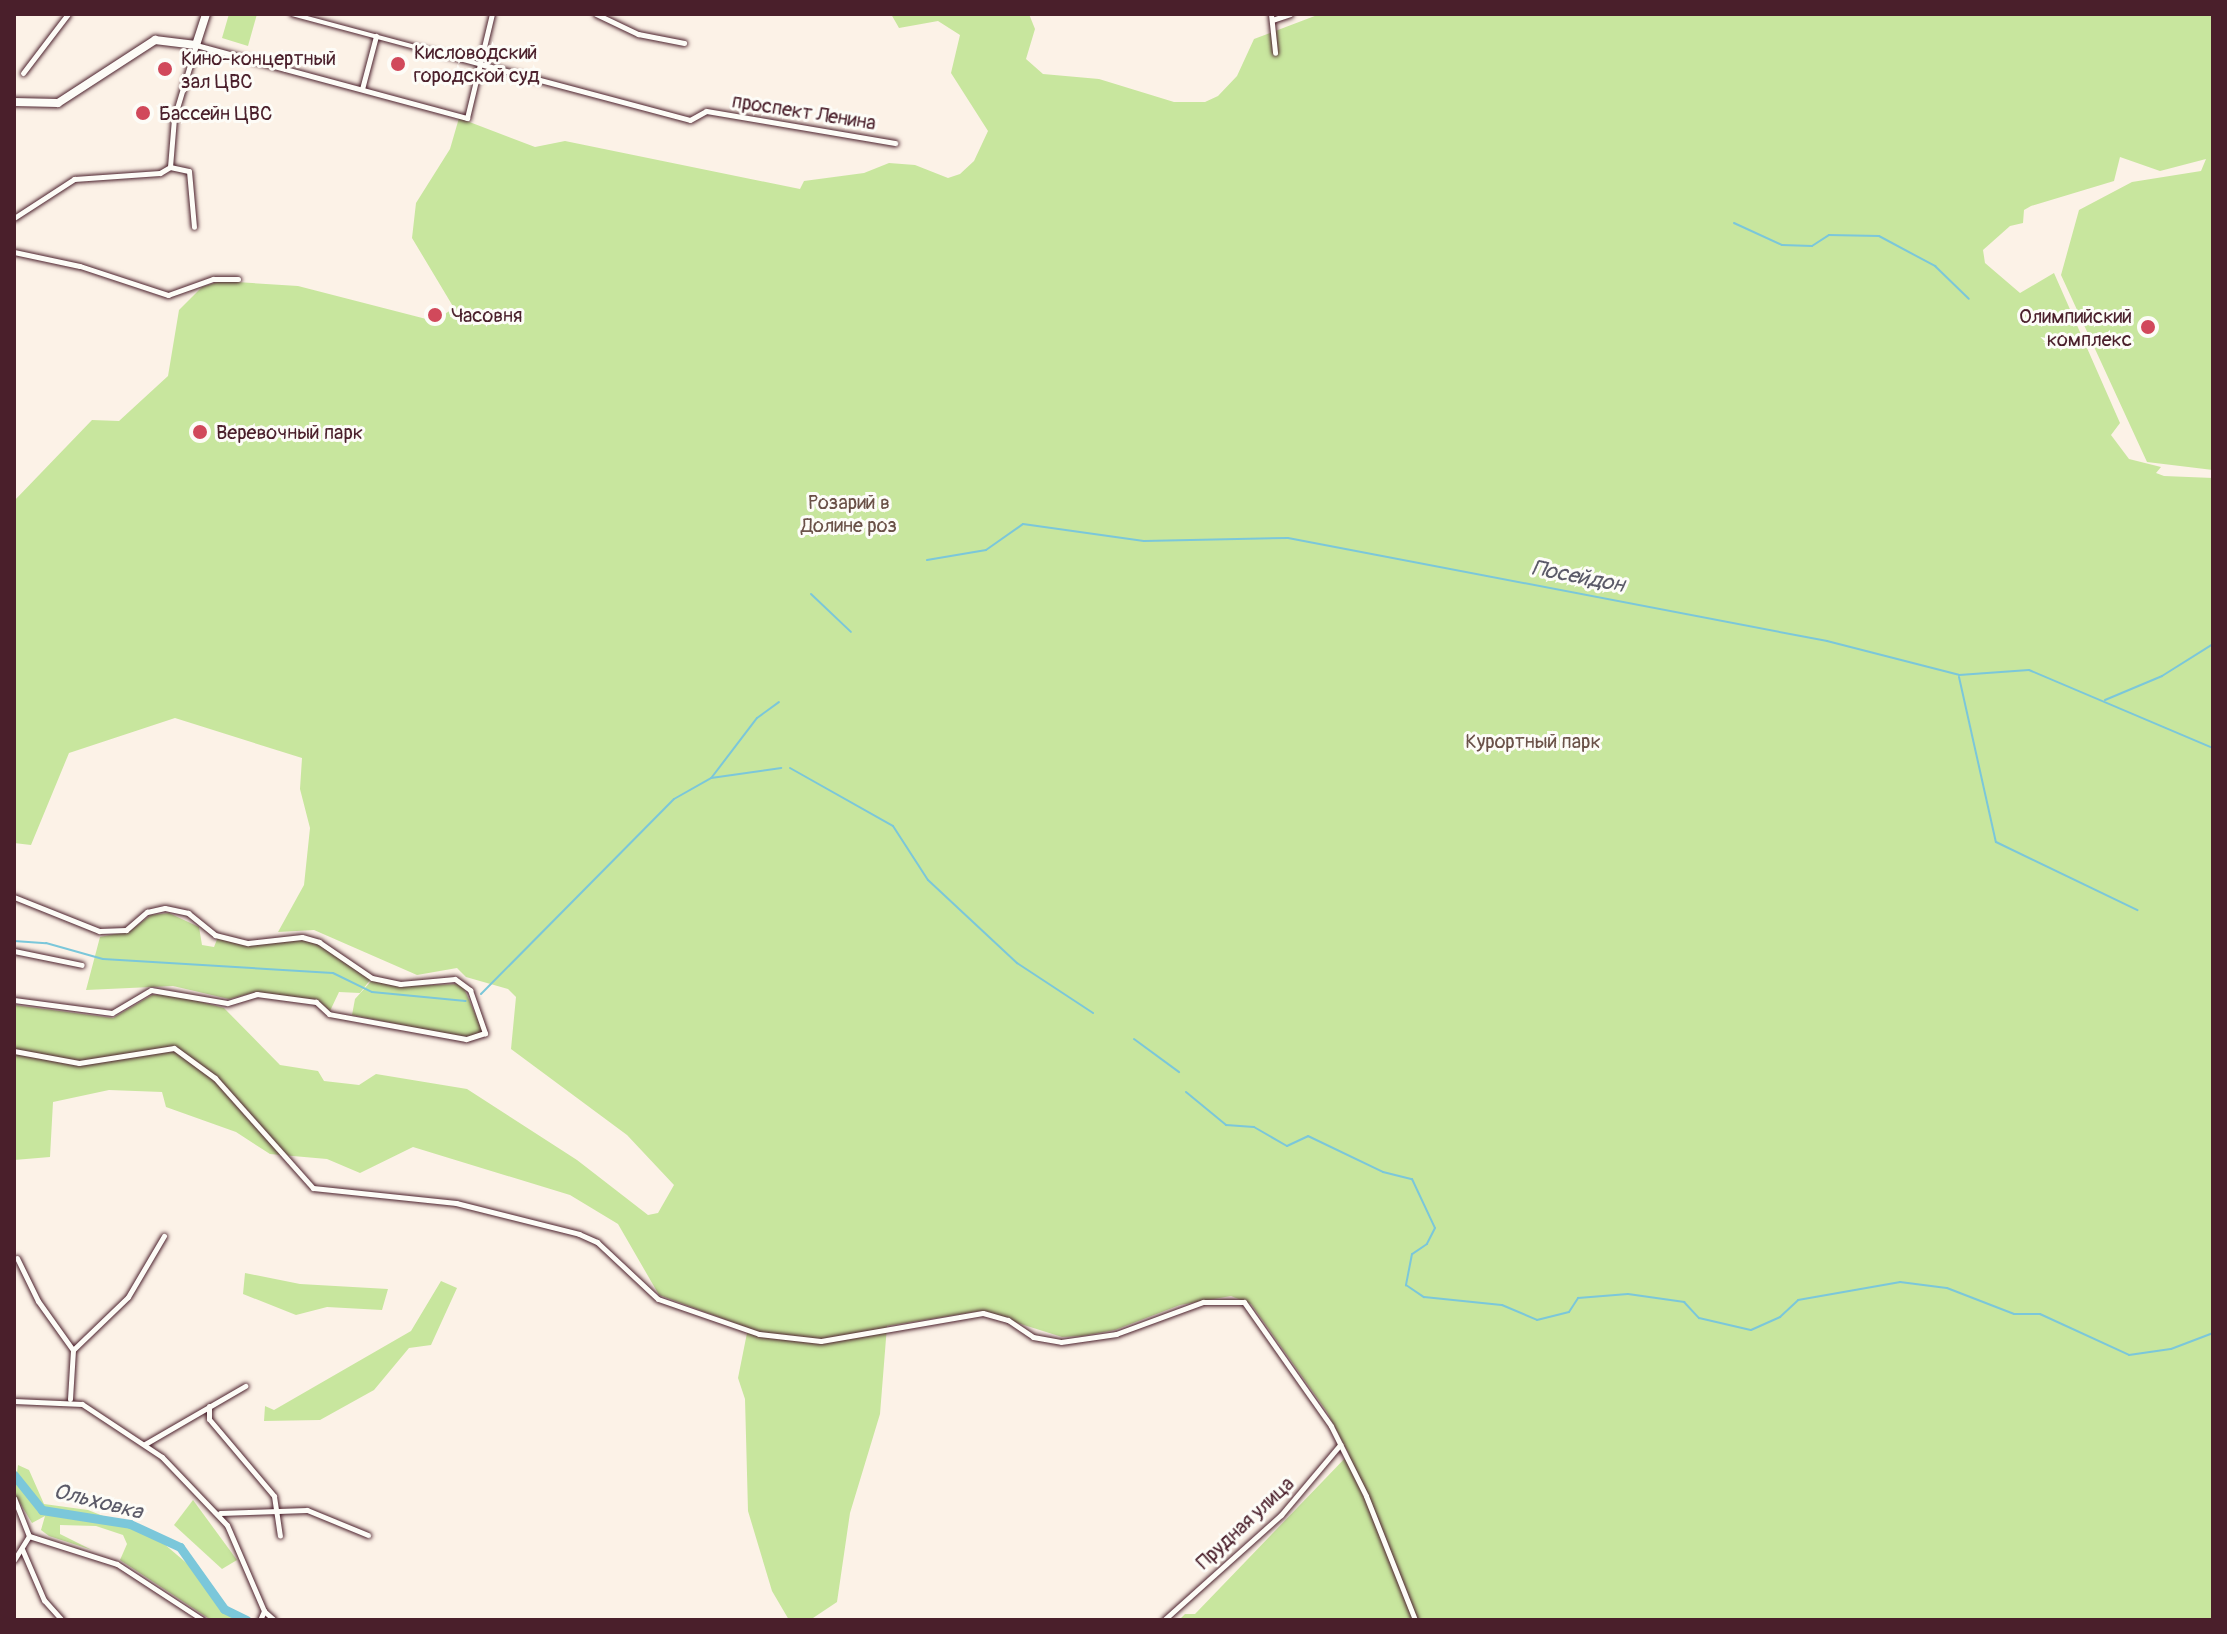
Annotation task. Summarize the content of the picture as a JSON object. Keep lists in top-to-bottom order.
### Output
{
  "streets": {
    "street": ["проспект Ленина", "Прудная улица"]
  },
  "water": ["Посейдон", "Ольховка"],
  "parks": ["Розарий в Долине роз", "Курортный парк"],
  "places": [
    "Кисловодский городской суд",
    "Кино-концертный зал ЦВС",
    "Бассейн ЦВС",
    "Часовня",
    "Олимпийский комплекс",
    "Веревочный парк"
  ]
}
